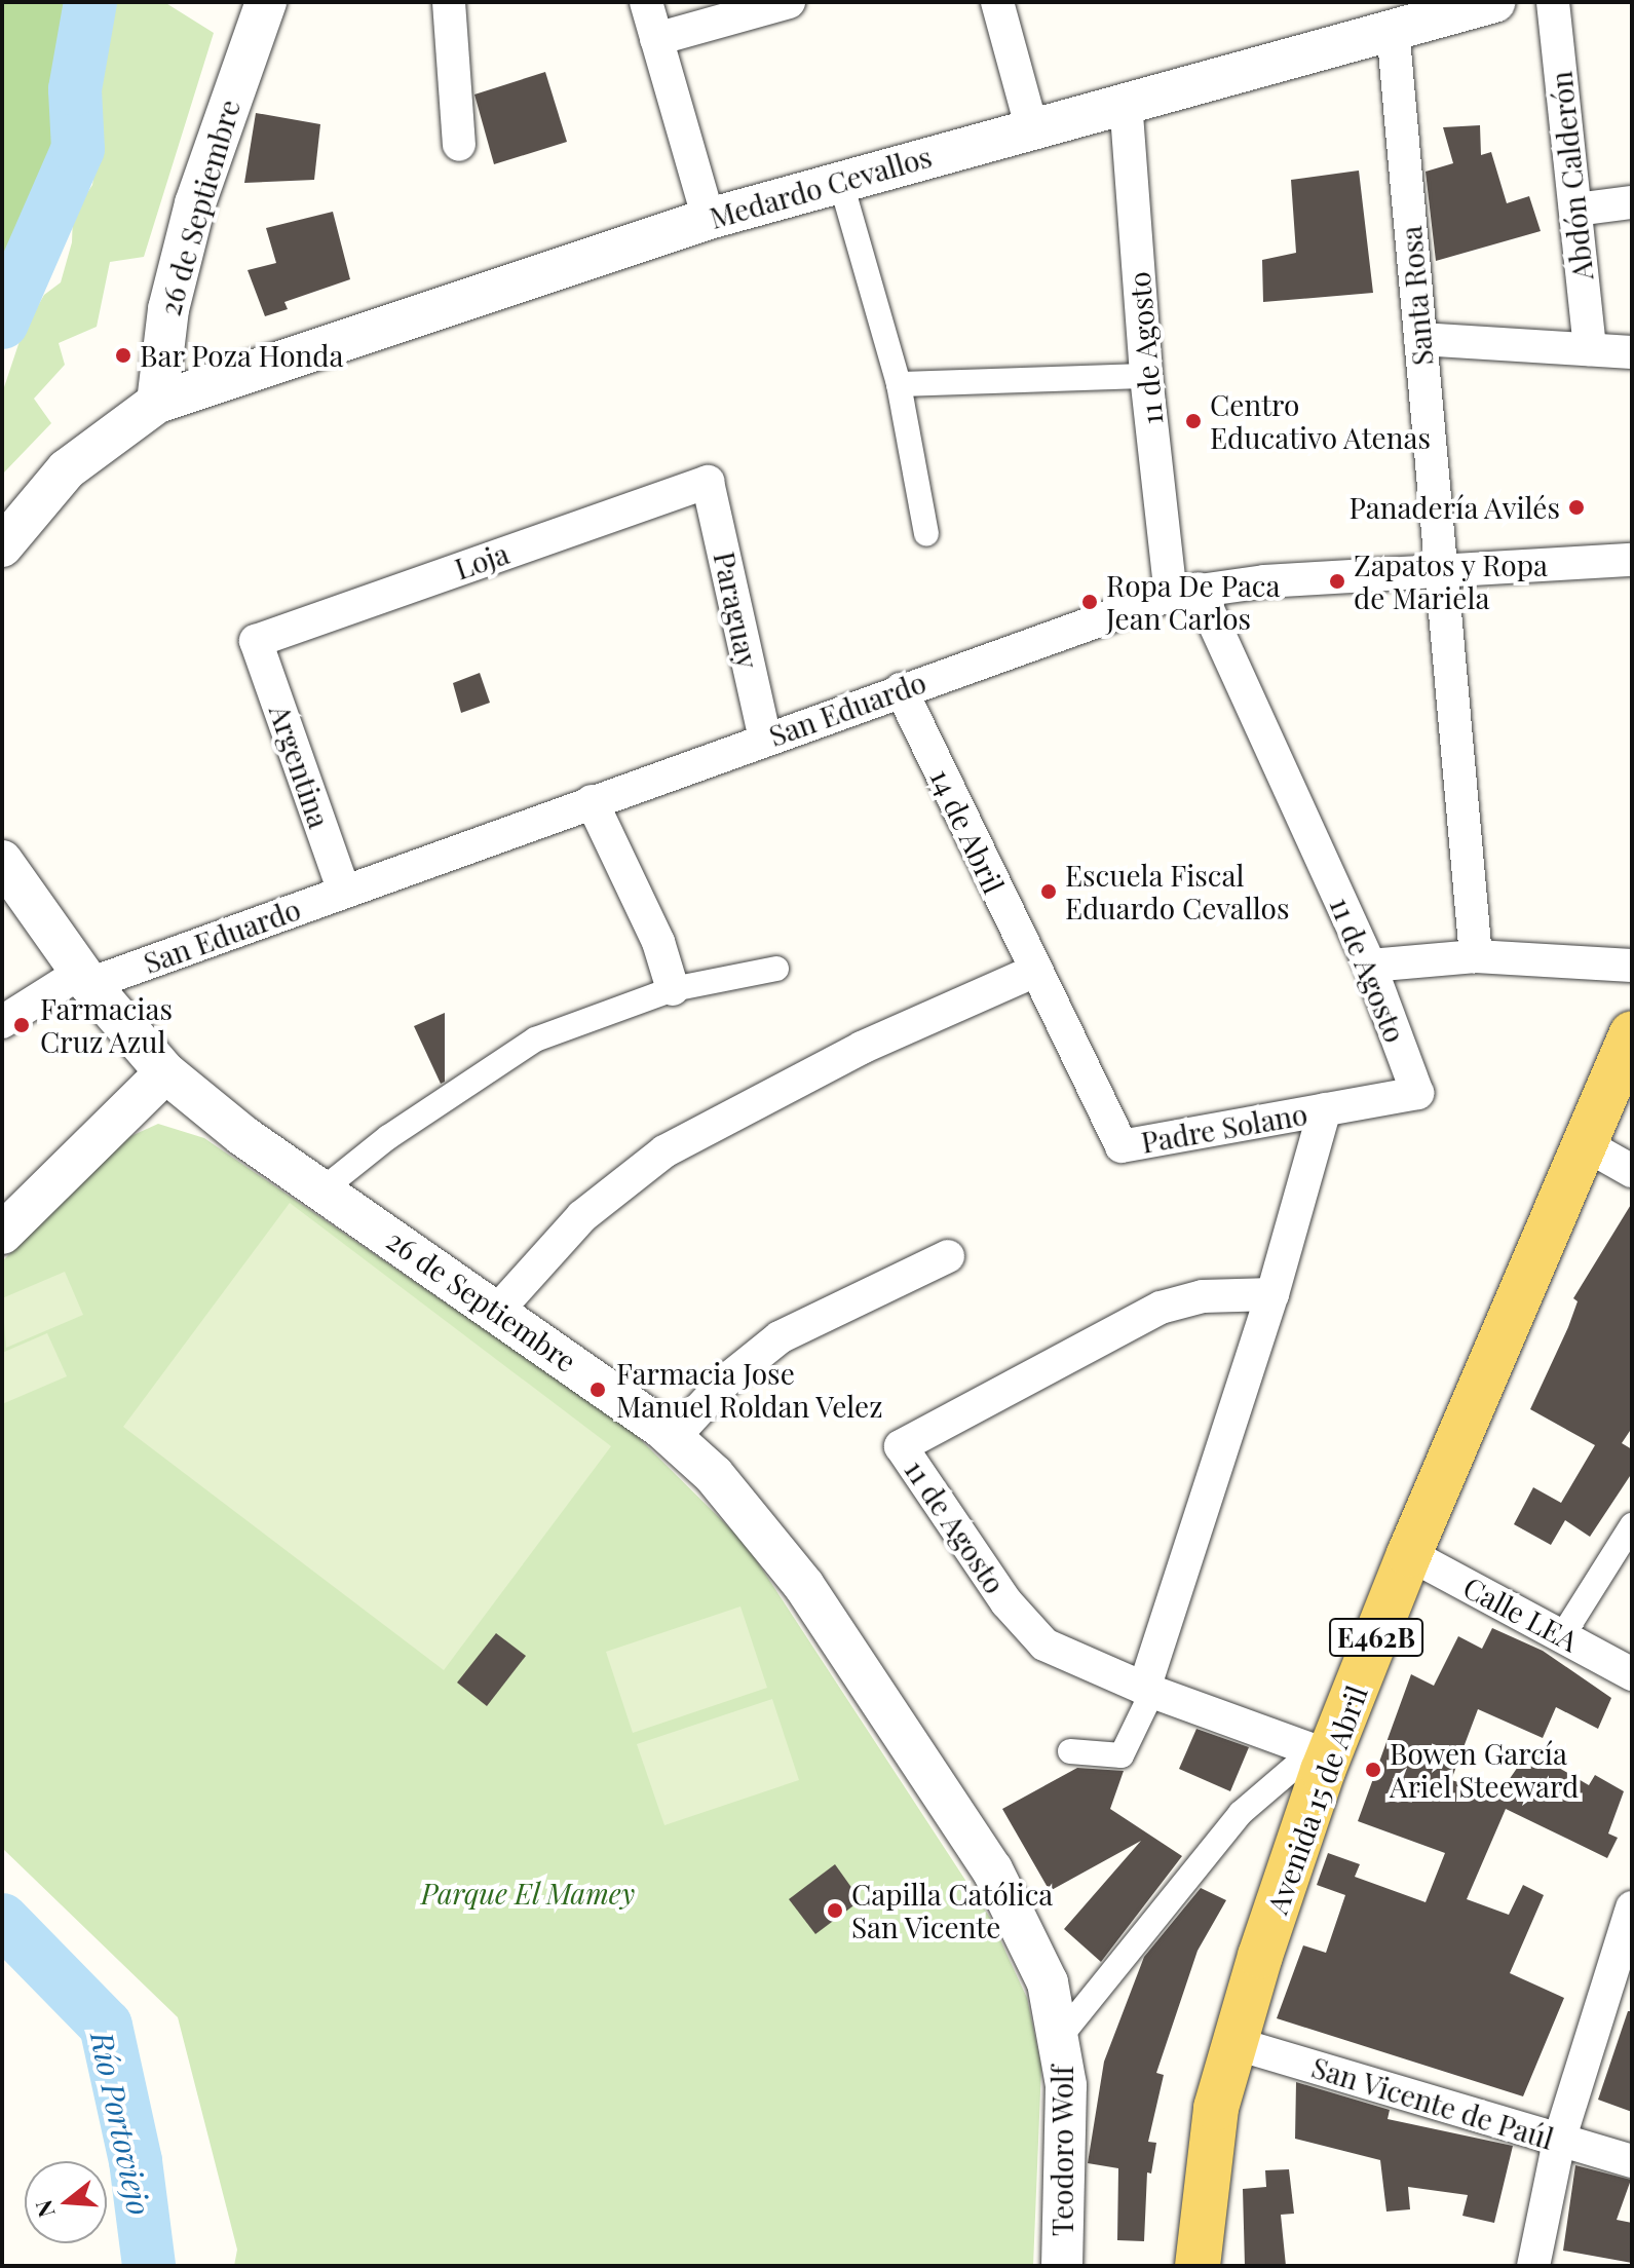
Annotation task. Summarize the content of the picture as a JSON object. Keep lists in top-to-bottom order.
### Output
{
  "streets": {
    "main road": ["E462B", "Avenida 15 de Abril"],
    "street": [
      "Abdón Calderón",
      "Medardo Cevallos",
      "26 de Septiembre",
      "Santa Rosa",
      "11 de Agosto",
      "Loja",
      "Paraguay",
      "San Eduardo",
      "Argentina",
      "14 de Abril",
      "Padre Solano",
      "Calle LEA",
      "San Vicente de Paúl",
      "Teodoro Wolf"
    ]
  },
  "crossings": [
    ["Medardo Cevallos", "26 de Septiembre"],
    ["Medardo Cevallos", "Santa Rosa"],
    ["Medardo Cevallos", "11 de Agosto"],
    ["26 de Septiembre", "San Eduardo"],
    ["26 de Septiembre", "Teodoro Wolf"],
    ["Santa Rosa", "San Eduardo"],
    ["11 de Agosto", "San Eduardo"],
    ["11 de Agosto", "Padre Solano"],
    ["11 de Agosto", "Avenida 15 de Abril"],
    ["Loja", "Paraguay"],
    ["Loja", "Argentina"],
    ["Paraguay", "San Eduardo"],
    ["San Eduardo", "Argentina"],
    ["San Eduardo", "14 de Abril"],
    ["14 de Abril", "Padre Solano"],
    ["Calle LEA", "Avenida 15 de Abril"],
    ["Avenida 15 de Abril", "San Vicente de Paúl"]
  ],
  "water": ["Río Portoviejo"],
  "parks": ["Parque El Mamey"],
  "places": [
    "Bar Poza Honda",
    "Centro Educativo Atenas",
    "Panadería Avilés",
    "Zapatos y Ropa de Mariela",
    "Ropa De Paca Jean Carlos",
    "Escuela Fiscal Eduardo Cevallos",
    "Farmacias Cruz Azul",
    "Farmacia Jose Manuel Roldan Velez",
    "Bowen García Ariel Steeward",
    "Capilla Católica San Vicente"
  ],
  "north": "left"
}
